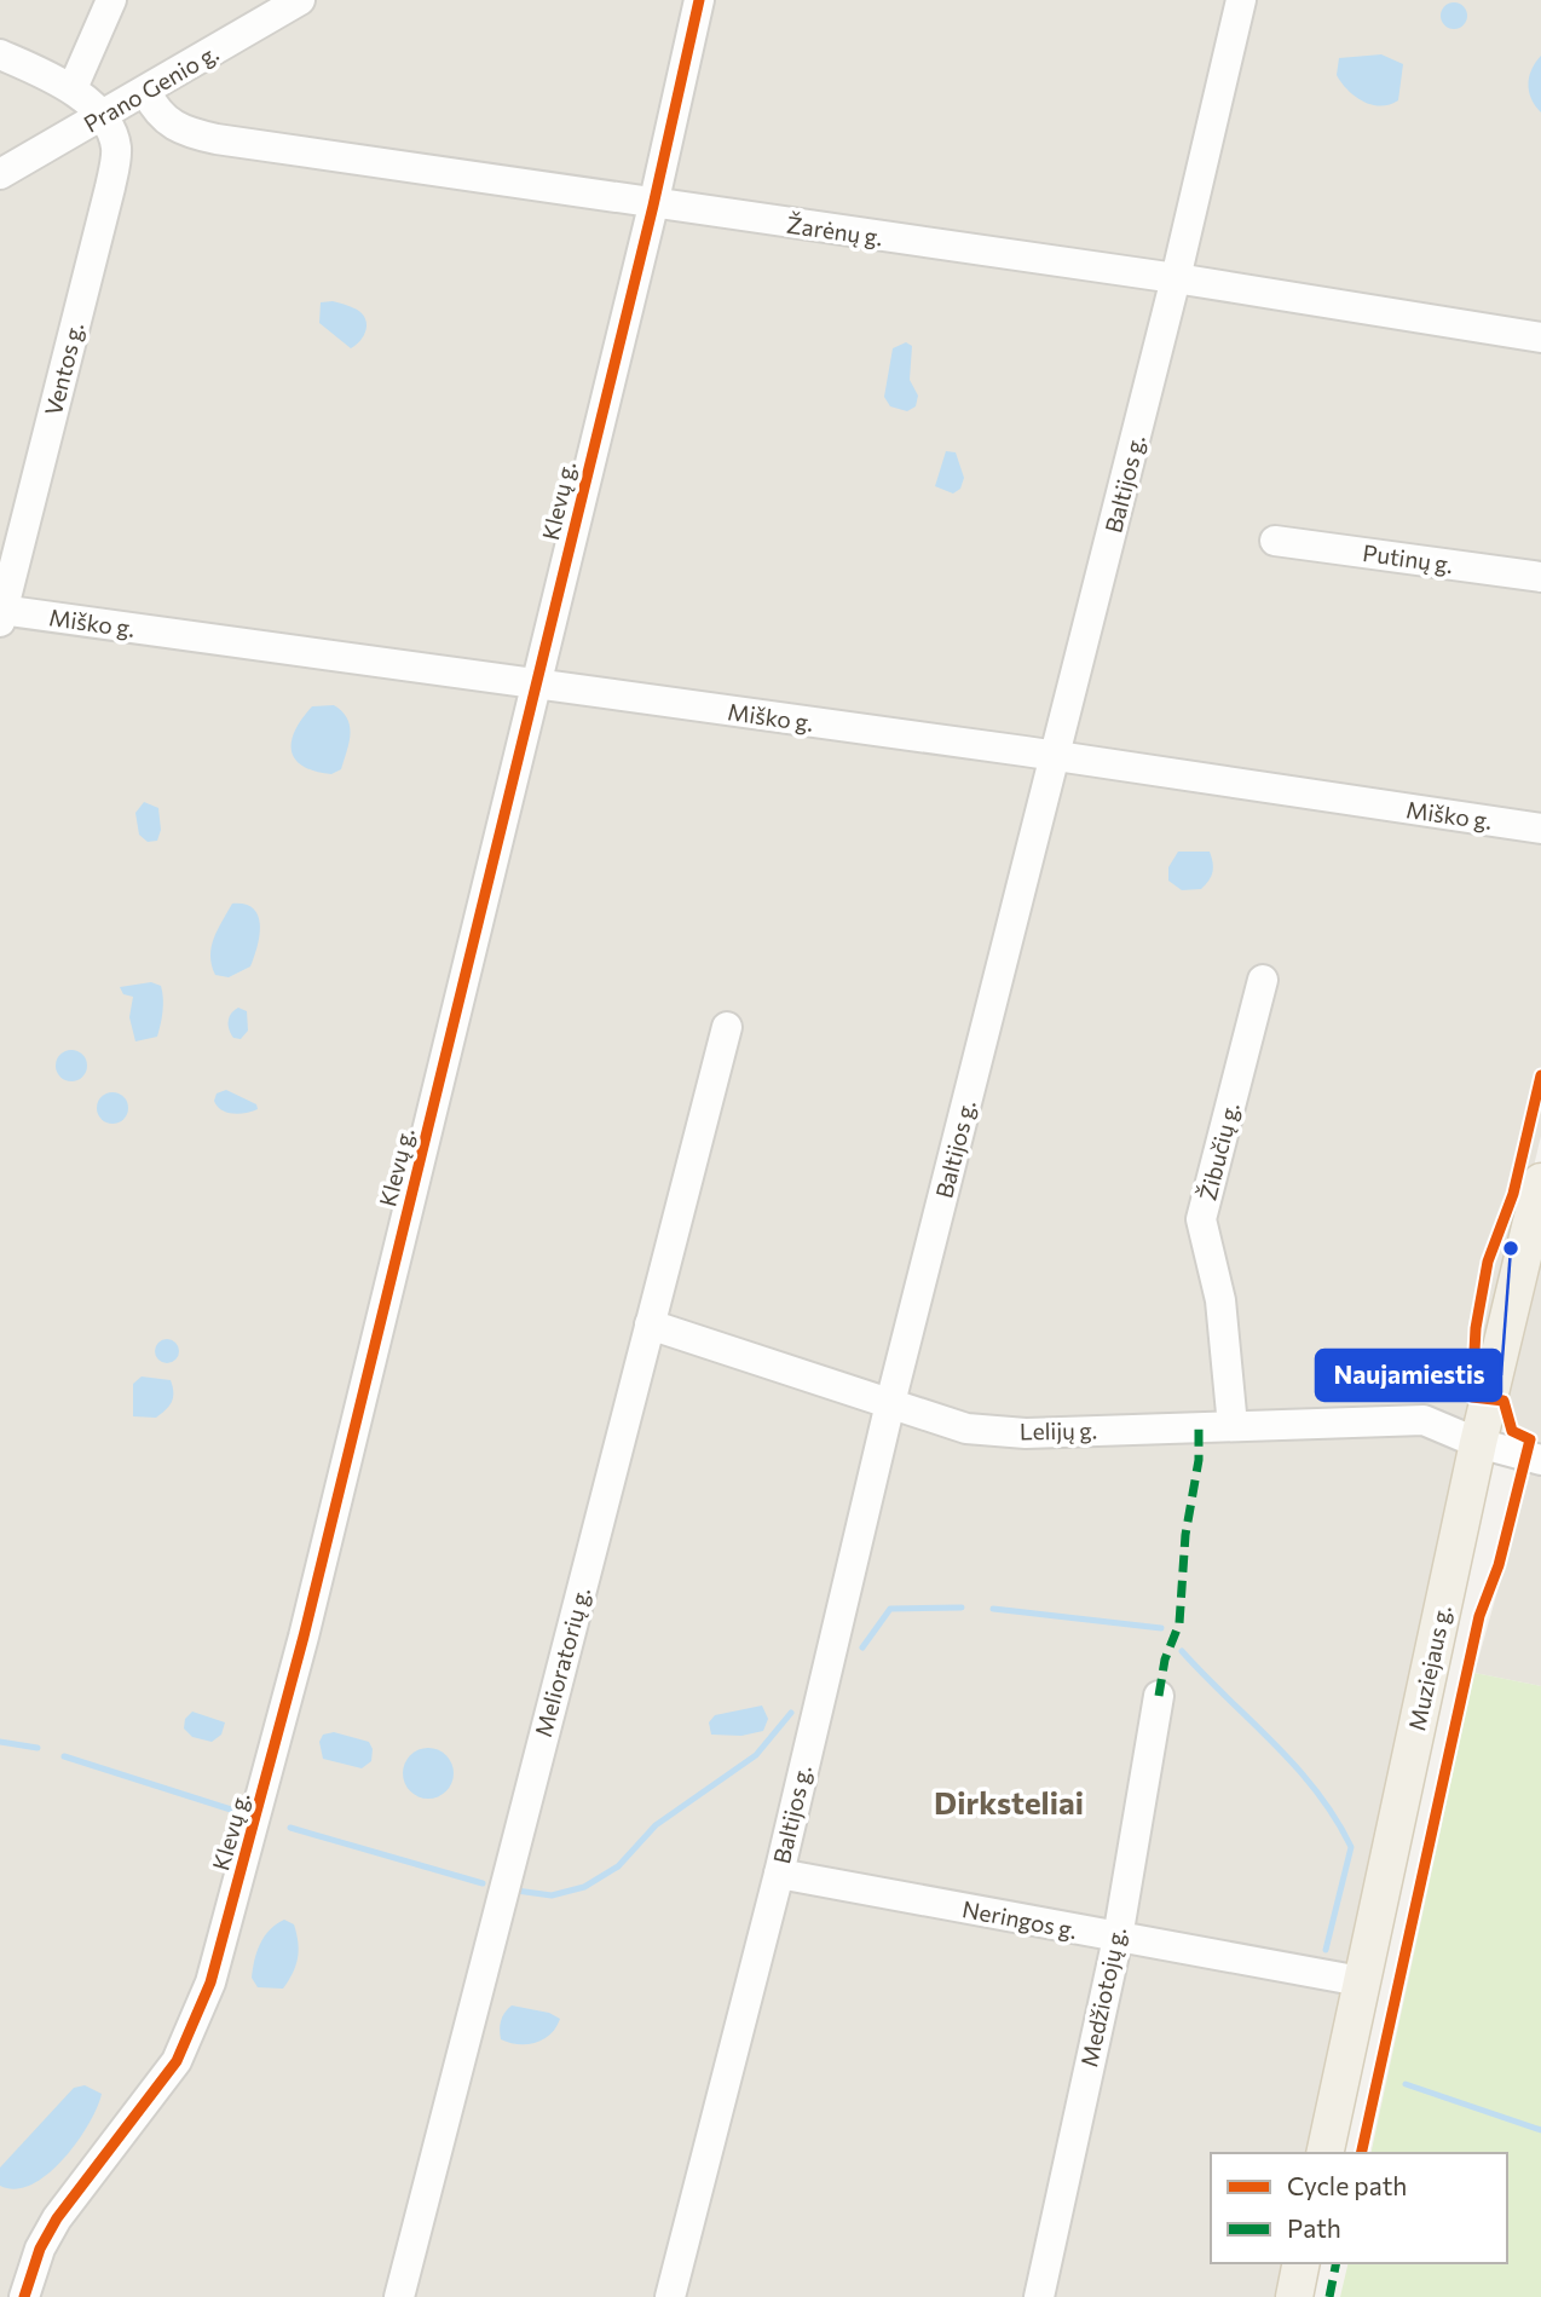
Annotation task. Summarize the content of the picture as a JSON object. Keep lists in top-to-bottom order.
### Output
{
  "streets": {
    "main road": ["Muziejaus g."],
    "street": [
      "Prano Genio g.",
      "Žarėnų g.",
      "Ventos g.",
      "Baltijos g.",
      "Klevų g.",
      "Putinų g.",
      "Miško g.",
      "Žibučių g.",
      "Lelijų g.",
      "Melioratorių g.",
      "Neringos g.",
      "Medžiotojų g."
    ]
  },
  "crossings": [
    ["Prano Genio g.", "Žarėnų g."],
    ["Prano Genio g.", "Ventos g."],
    ["Žarėnų g.", "Baltijos g."],
    ["Žarėnų g.", "Klevų g."],
    ["Ventos g.", "Miško g."],
    ["Baltijos g.", "Miško g."],
    ["Baltijos g.", "Lelijų g."],
    ["Baltijos g.", "Neringos g."],
    ["Klevų g.", "Miško g."],
    ["Žibučių g.", "Lelijų g."],
    ["Lelijų g.", "Melioratorių g."],
    ["Lelijų g.", "Muziejaus g."],
    ["Muziejaus g.", "Neringos g."],
    ["Neringos g.", "Medžiotojų g."]
  ],
  "districts": ["Dirksteliai"],
  "places": ["Naujamiestis"],
  "legend": ["Cycle path", "Path"]
}
